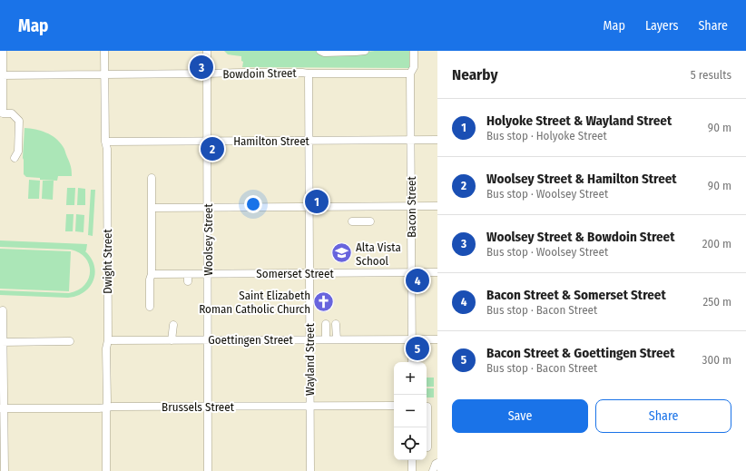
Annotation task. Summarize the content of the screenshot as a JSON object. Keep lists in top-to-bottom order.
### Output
{
  "streets": {
    "street": [
      "Bowdoin Street",
      "Hamilton Street",
      "Bacon Street",
      "Woolsey Street",
      "Dwight Street",
      "Somerset Street",
      "Goettingen Street",
      "Wayland Street",
      "Brussels Street"
    ]
  },
  "crossings": [
    ["Bowdoin Street", "Bacon Street"],
    ["Bowdoin Street", "Woolsey Street"],
    ["Bowdoin Street", "Dwight Street"],
    ["Bowdoin Street", "Wayland Street"],
    ["Hamilton Street", "Bacon Street"],
    ["Hamilton Street", "Woolsey Street"],
    ["Hamilton Street", "Dwight Street"],
    ["Hamilton Street", "Wayland Street"],
    ["Bacon Street", "Somerset Street"],
    ["Bacon Street", "Goettingen Street"],
    ["Woolsey Street", "Somerset Street"],
    ["Woolsey Street", "Goettingen Street"],
    ["Woolsey Street", "Brussels Street"],
    ["Dwight Street", "Goettingen Street"],
    ["Dwight Street", "Brussels Street"],
    ["Somerset Street", "Wayland Street"],
    ["Goettingen Street", "Wayland Street"],
    ["Wayland Street", "Brussels Street"]
  ],
  "places": {
    "school or university": ["Alta Vista School"],
    "church": ["Saint Elizabeth Roman Catholic Church"]
  },
  "page": {
    "header": "Map",
    "nav": ["Map", "Layers", "Share"],
    "heading": ["Nearby", "5 results"],
    "pins": [
      "3",
      "2",
      "1",
      "4",
      "5"
    ],
    "list": [
      {
        "mark": "1",
        "name": "Holyoke Street & Wayland Street",
        "note": "Bus stop · Holyoke Street",
        "value": "90 m"
      },
      {
        "mark": "2",
        "name": "Woolsey Street & Hamilton Street",
        "note": "Bus stop · Woolsey Street",
        "value": "90 m"
      },
      {
        "mark": "3",
        "name": "Woolsey Street & Bowdoin Street",
        "note": "Bus stop · Woolsey Street",
        "value": "200 m"
      },
      {
        "mark": "4",
        "name": "Bacon Street & Somerset Street",
        "note": "Bus stop · Bacon Street",
        "value": "250 m"
      },
      {
        "mark": "5",
        "name": "Bacon Street & Goettingen Street",
        "note": "Bus stop · Bacon Street",
        "value": "300 m"
      }
    ],
    "map_buttons": ["+", "−"],
    "buttons": ["Save", "Share"]
  }
}
